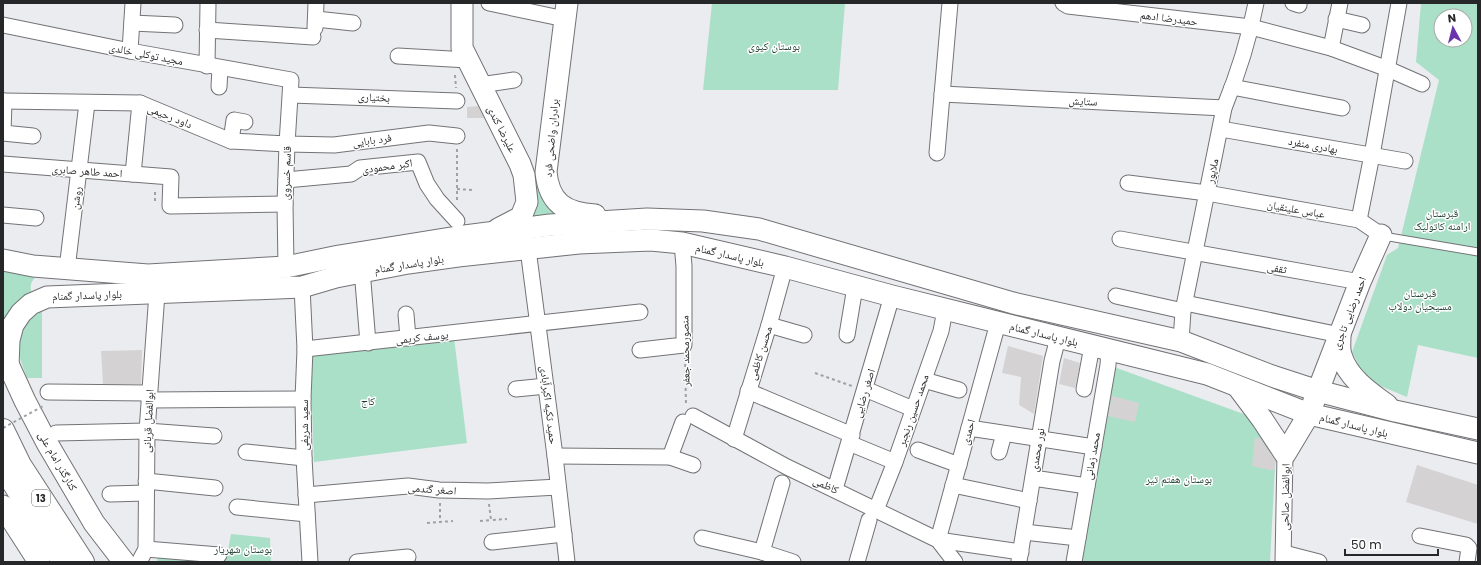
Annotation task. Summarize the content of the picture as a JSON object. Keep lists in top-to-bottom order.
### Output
{
  "streets": {
    "highway": ["13"],
    "main road": [
      "علیرضا کندی",
      "برادران واضحی فرد",
      "بلوار پاسدار گمنام",
      "احمد رضایی تاجری",
      "کنارگذر امام علی",
      "ابوالفضل صالحی"
    ],
    "street": [
      "حمیدرضا ادهم",
      "مجید توکلی خالدی",
      "بختیاری",
      "ستایش",
      "داود رحیمی",
      "فرد بابایی",
      "بهادری منفرد",
      "اکبر محمودی",
      "احمد طاهر صابری",
      "ملاپور",
      "قاسم خسروی",
      "روشن",
      "عباس علینقیان",
      "ثقفی",
      "یوسف کریمی",
      "منصورمحمد جعفر",
      "محسن کاظمی",
      "اصغر رضایی",
      "حمید تکیه اکبرآبادی",
      "محمد حسین رنجبر",
      "ابوالفضل قربانی",
      "سعید شریفی",
      "احمدی",
      "نور محمدی",
      "محمد زمانی",
      "کاظمی",
      "اصغر گندمی"
    ]
  },
  "crossings": [
    ["حمیدرضا ادهم", "ملاپور"],
    ["مجید توکلی خالدی", "قاسم خسروی"],
    ["بختیاری", "قاسم خسروی"],
    ["ستایش", "ملاپور"],
    ["داود رحیمی", "فرد بابایی"],
    ["داود رحیمی", "قاسم خسروی"],
    ["داود رحیمی", "روشن"],
    ["علیرضا کندی", "بلوار پاسدار گمنام"],
    ["برادران واضحی فرد", "بلوار پاسدار گمنام"],
    ["فرد بابایی", "قاسم خسروی"],
    ["بهادری منفرد", "ملاپور"],
    ["اکبر محمودی", "قاسم خسروی"],
    ["احمد طاهر صابری", "قاسم خسروی"],
    ["احمد طاهر صابری", "روشن"],
    ["ملاپور", "عباس علینقیان"],
    ["ملاپور", "بلوار پاسدار گمنام"],
    ["ملاپور", "ثقفی"],
    ["قاسم خسروی", "بلوار پاسدار گمنام"],
    ["روشن", "بلوار پاسدار گمنام"],
    ["عباس علینقیان", "احمد رضایی تاجری"],
    ["بلوار پاسدار گمنام", "احمد رضایی تاجری"],
    ["بلوار پاسدار گمنام", "منصورمحمد جعفر"],
    ["بلوار پاسدار گمنام", "محسن کاظمی"],
    ["بلوار پاسدار گمنام", "اصغر رضایی"],
    ["بلوار پاسدار گمنام", "حمید تکیه اکبرآبادی"],
    ["بلوار پاسدار گمنام", "محمد حسین رنجبر"],
    ["بلوار پاسدار گمنام", "ابوالفضل قربانی"],
    ["بلوار پاسدار گمنام", "سعید شریفی"],
    ["بلوار پاسدار گمنام", "احمدی"],
    ["بلوار پاسدار گمنام", "نور محمدی"],
    ["بلوار پاسدار گمنام", "محمد زمانی"],
    ["بلوار پاسدار گمنام", "کنارگذر امام علی"],
    ["بلوار پاسدار گمنام", "ابوالفضل صالحی"],
    ["ثقفی", "احمد رضایی تاجری"],
    ["احمد رضایی تاجری", "ابوالفضل صالحی"],
    ["یوسف کریمی", "حمید تکیه اکبرآبادی"],
    ["یوسف کریمی", "سعید شریفی"],
    ["منصورمحمد جعفر", "کاظمی"],
    ["محسن کاظمی", "کاظمی"],
    ["اصغر رضایی", "کاظمی"],
    ["حمید تکیه اکبرآبادی", "اصغر گندمی"],
    ["محمد حسین رنجبر", "کاظمی"],
    ["سعید شریفی", "اصغر گندمی"],
    ["احمدی", "کاظمی"]
  ],
  "parks": [
    "بوستان کیوی",
    "قبرستان ارامنه کاتولیک",
    "قبرستان مسیحیان دولاب",
    "کاج",
    "بوستان هفتم تیر",
    "بوستان شهریار"
  ],
  "scale_bar": "50 m",
  "north": "top"
}
